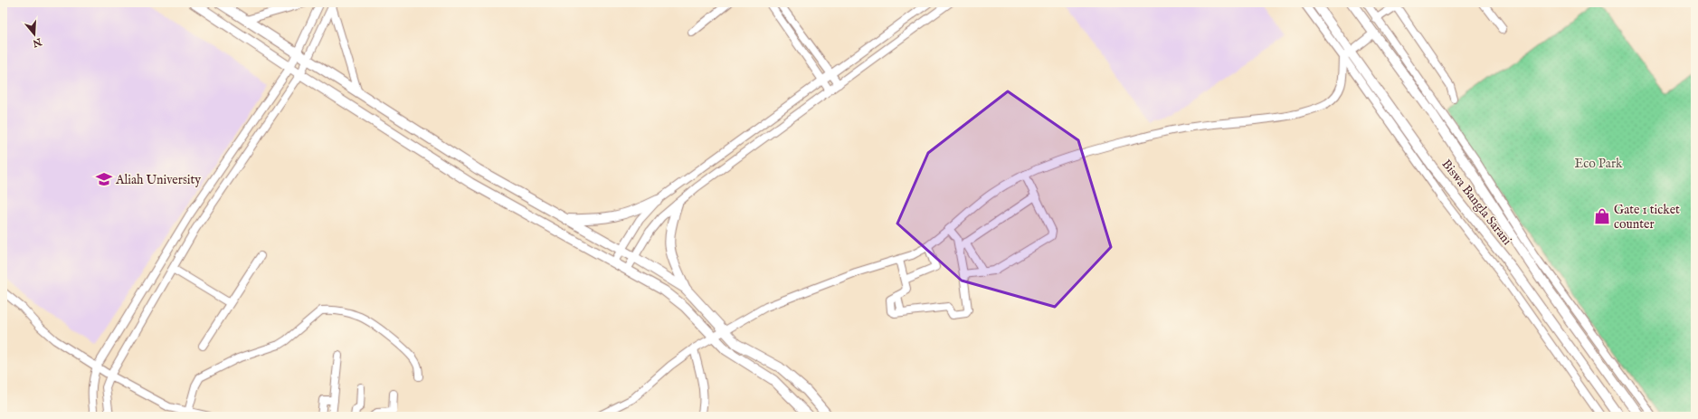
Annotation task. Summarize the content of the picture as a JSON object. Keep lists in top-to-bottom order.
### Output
{
  "streets": {
    "main road": ["Biswa Bangla Sarani"]
  },
  "parks": ["Eco Park"],
  "places": {
    "school or university": ["Aliah University"],
    "shop": ["Gate 1 ticket counter"]
  },
  "north": "bottom"
}
